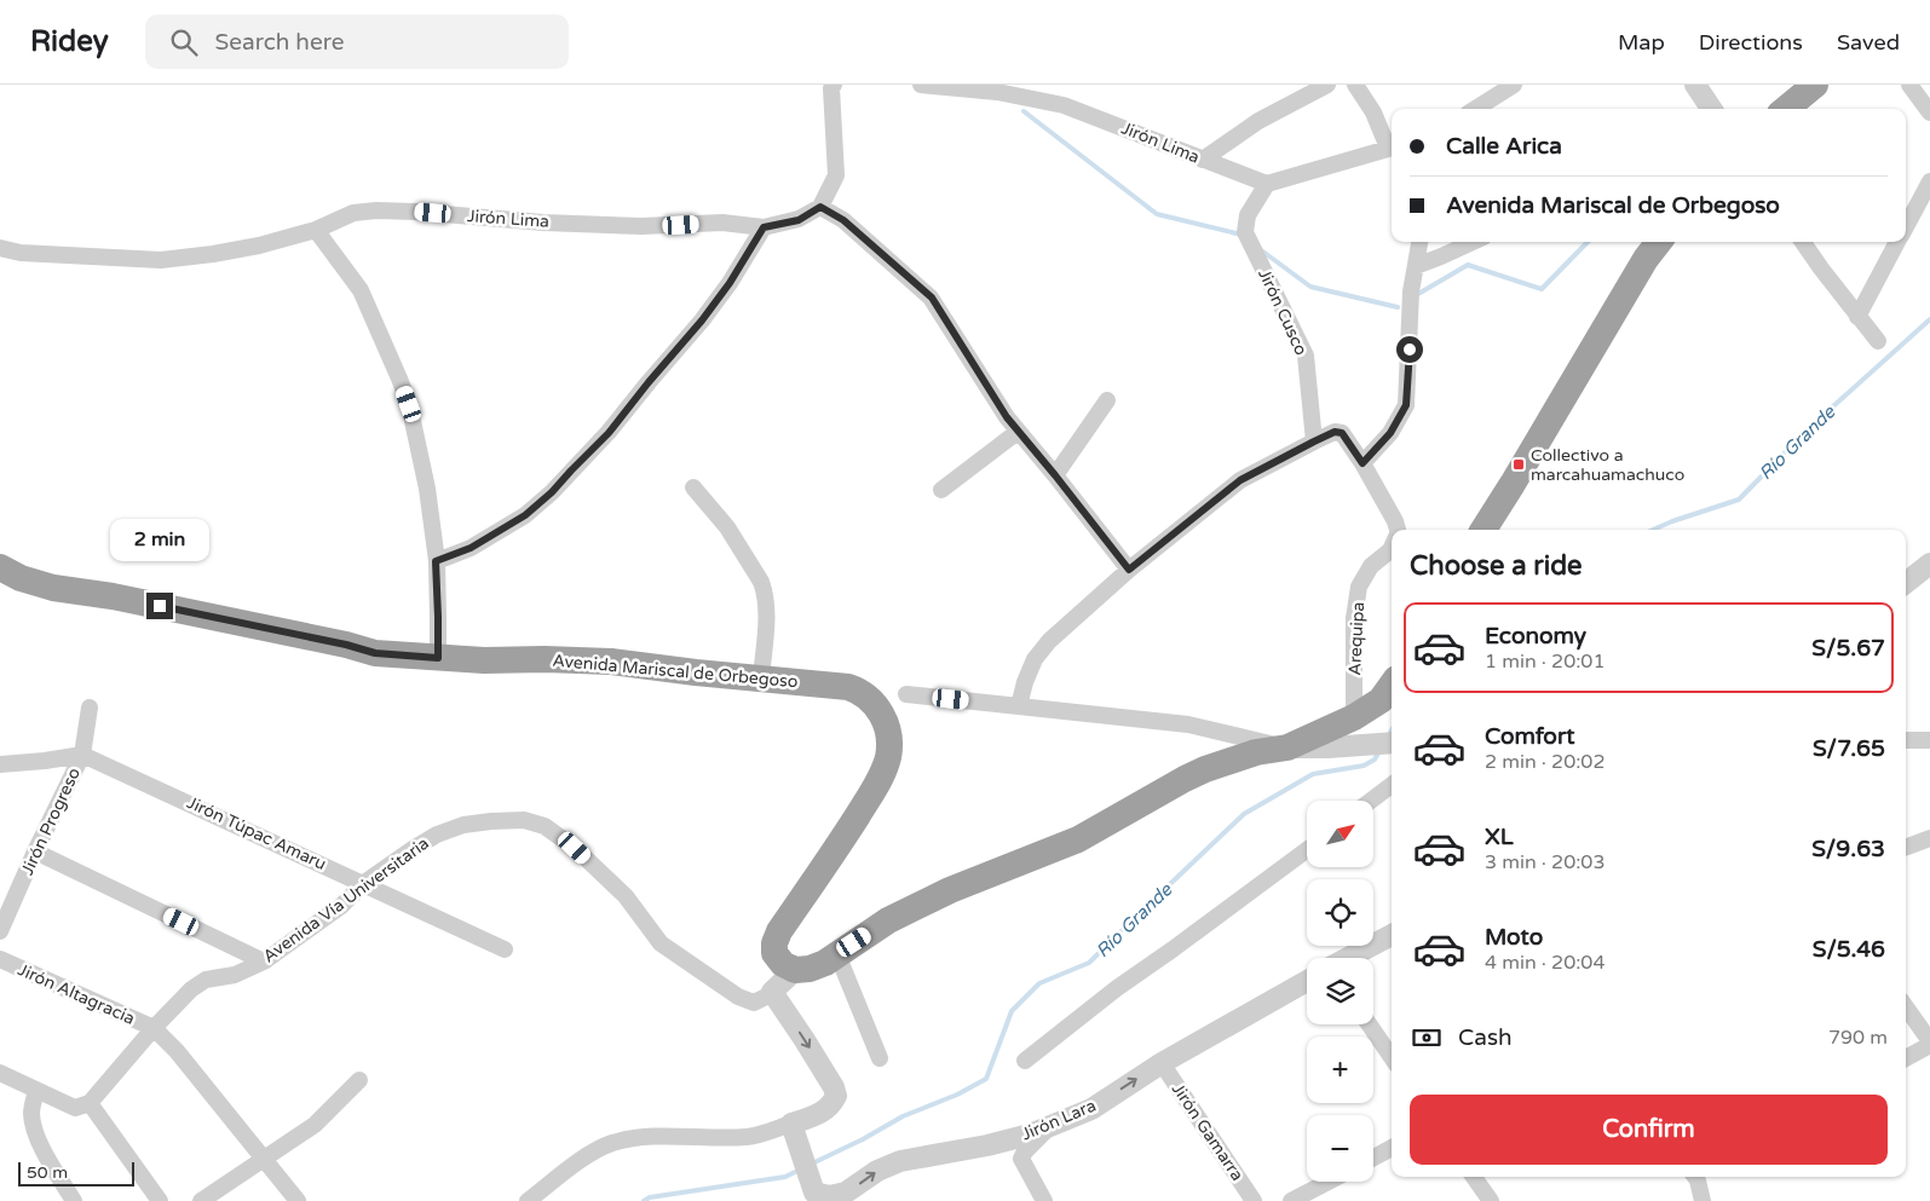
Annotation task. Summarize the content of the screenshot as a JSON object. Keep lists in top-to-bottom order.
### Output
{
  "streets": {
    "highway": ["Avenida Mariscal de Orbegoso"],
    "street": [
      "Jirón Lima",
      "Jirón Cusco",
      "Arequipa",
      "Jirón Progreso",
      "Jirón Túpac Amaru",
      "Avenida Vía Universitaria",
      "Jirón Altagracia",
      "Jirón Lara",
      "Jirón Gamarra"
    ]
  },
  "crossings": [
    ["Jirón Lima", "Jirón Cusco"],
    ["Jirón Cusco", "Arequipa"],
    ["Avenida Mariscal de Orbegoso", "Avenida Vía Universitaria"],
    ["Jirón Progreso", "Jirón Túpac Amaru"],
    ["Jirón Túpac Amaru", "Avenida Vía Universitaria"],
    ["Avenida Vía Universitaria", "Jirón Altagracia"],
    ["Jirón Lara", "Jirón Gamarra"]
  ],
  "one_way": ["Jirón Lara"],
  "water": ["Río Grande"],
  "places": {
    "transit": ["Collectivo a marcahuamachuco"]
  },
  "scale_bar": "50 m",
  "north": "top right",
  "page": {
    "header": "Ridey",
    "search": "Search here",
    "nav": ["Map", "Directions", "Saved"],
    "banner": ["Calle Arica", "Avenida Mariscal de Orbegoso"],
    "bubble": "2 min",
    "heading": "Choose a ride",
    "list": [
      {
        "name": "Economy",
        "note": "1 min · 20:01",
        "value": "S/5.67"
      },
      {
        "name": "Comfort",
        "note": "2 min · 20:02",
        "value": "S/7.65"
      },
      {
        "name": "XL",
        "note": "3 min · 20:03",
        "value": "S/9.63"
      },
      {
        "name": "Moto",
        "note": "4 min · 20:04",
        "value": "S/5.46"
      }
    ],
    "map_buttons": ["+", "−"],
    "pay": ["Cash", "790 m"],
    "buttons": "Confirm",
    "scale": "50 m"
  }
}
